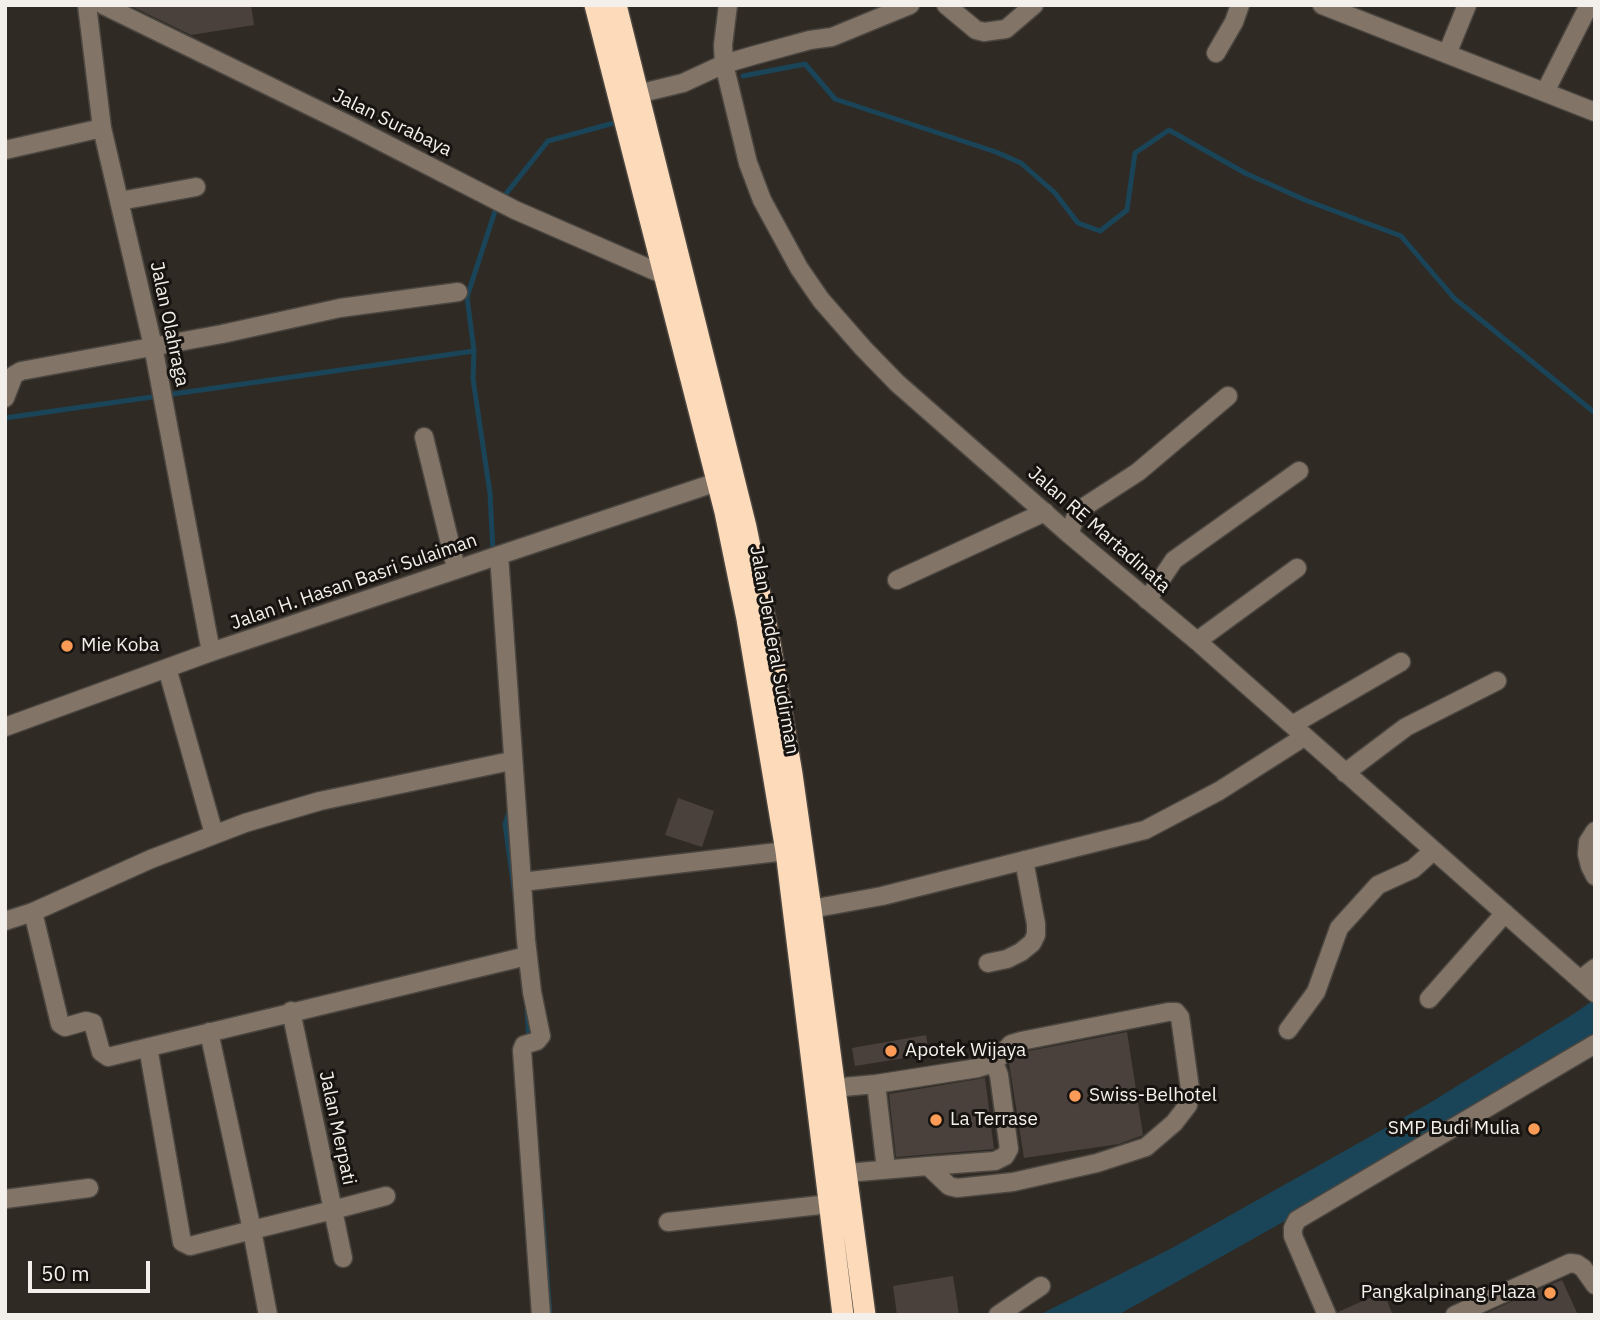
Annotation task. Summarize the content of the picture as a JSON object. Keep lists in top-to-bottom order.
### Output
{
  "streets": {
    "highway": ["Jalan Jenderal Sudirman"],
    "street": [
      "Jalan Surabaya",
      "Jalan Olahraga",
      "Jalan RE Martadinata",
      "Jalan H. Hasan Basri Sulaiman",
      "Jalan Merpati"
    ]
  },
  "crossings": [
    ["Jalan Surabaya", "Jalan Jenderal Sudirman"],
    ["Jalan Olahraga", "Jalan H. Hasan Basri Sulaiman"],
    ["Jalan H. Hasan Basri Sulaiman", "Jalan Jenderal Sudirman"]
  ],
  "places": [
    "Mie Koba",
    "Apotek Wijaya",
    "Swiss-Belhotel",
    "La Terrase",
    "SMP Budi Mulia",
    "Pangkalpinang Plaza"
  ],
  "scale_bar": "50 m"
}
